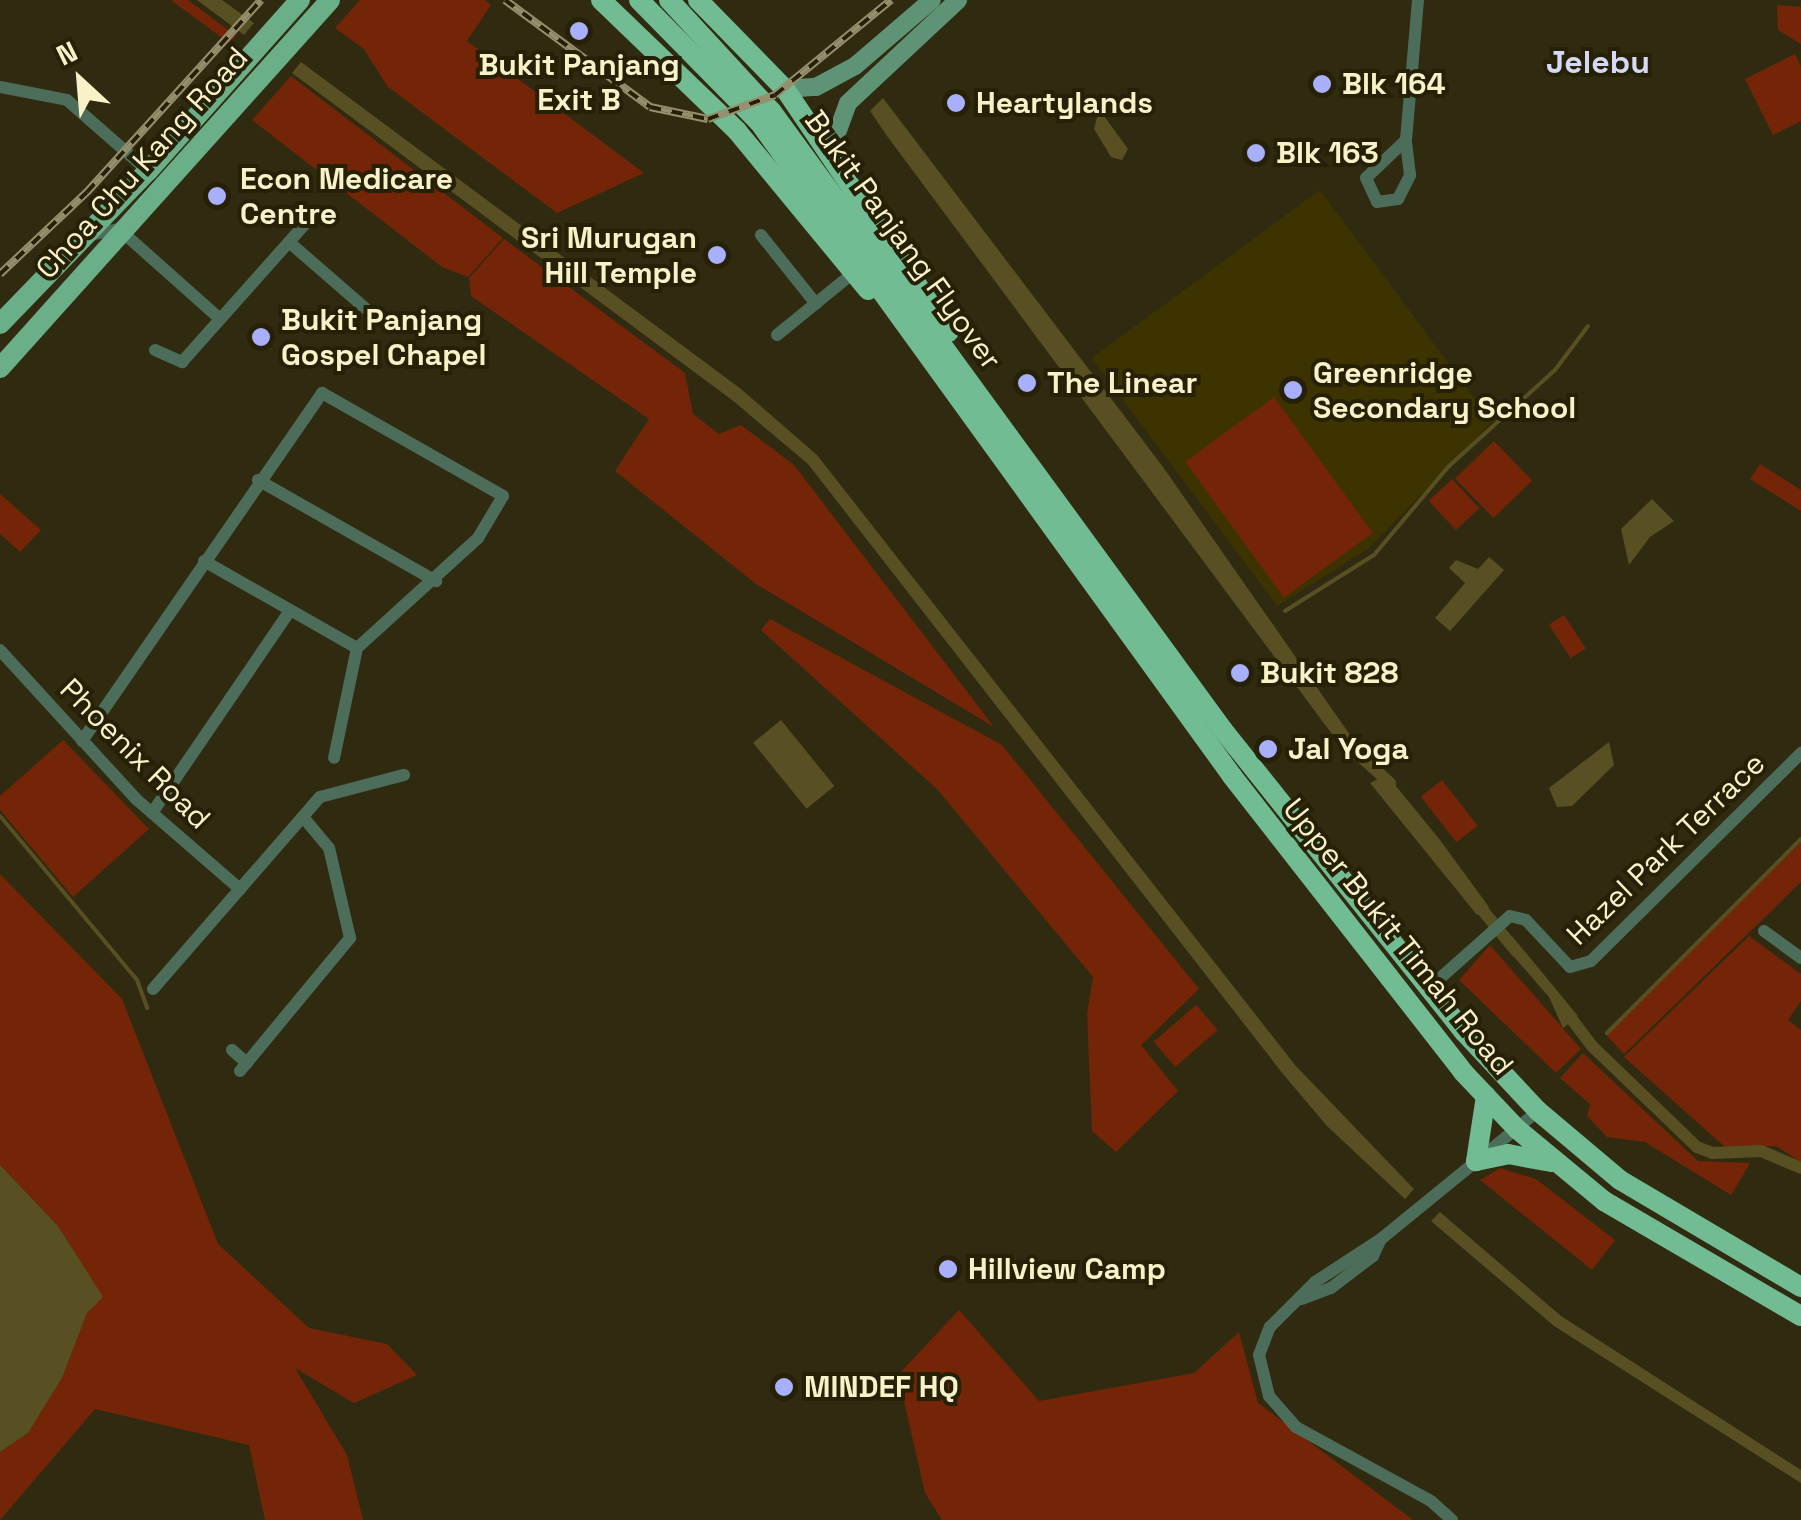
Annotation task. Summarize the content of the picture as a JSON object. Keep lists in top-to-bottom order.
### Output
{
  "streets": {
    "highway": ["Bukit Panjang Flyover", "Upper Bukit Timah Road"],
    "main road": ["Choa Chu Kang Road"],
    "street": ["Phoenix Road", "Hazel Park Terrace"]
  },
  "crossings": [
    ["Bukit Panjang Flyover", "Upper Bukit Timah Road"],
    ["Hazel Park Terrace", "Upper Bukit Timah Road"]
  ],
  "districts": ["Jelebu"],
  "places": [
    "Bukit Panjang Exit B",
    "Blk 164",
    "Heartylands",
    "Blk 163",
    "Econ Medicare Centre",
    "Sri Murugan Hill Temple",
    "Bukit Panjang Gospel Chapel",
    "The Linear",
    "Greenridge Secondary School",
    "Bukit 828",
    "Jal Yoga",
    "Hillview Camp",
    "MINDEF HQ"
  ],
  "north": "top left"
}
